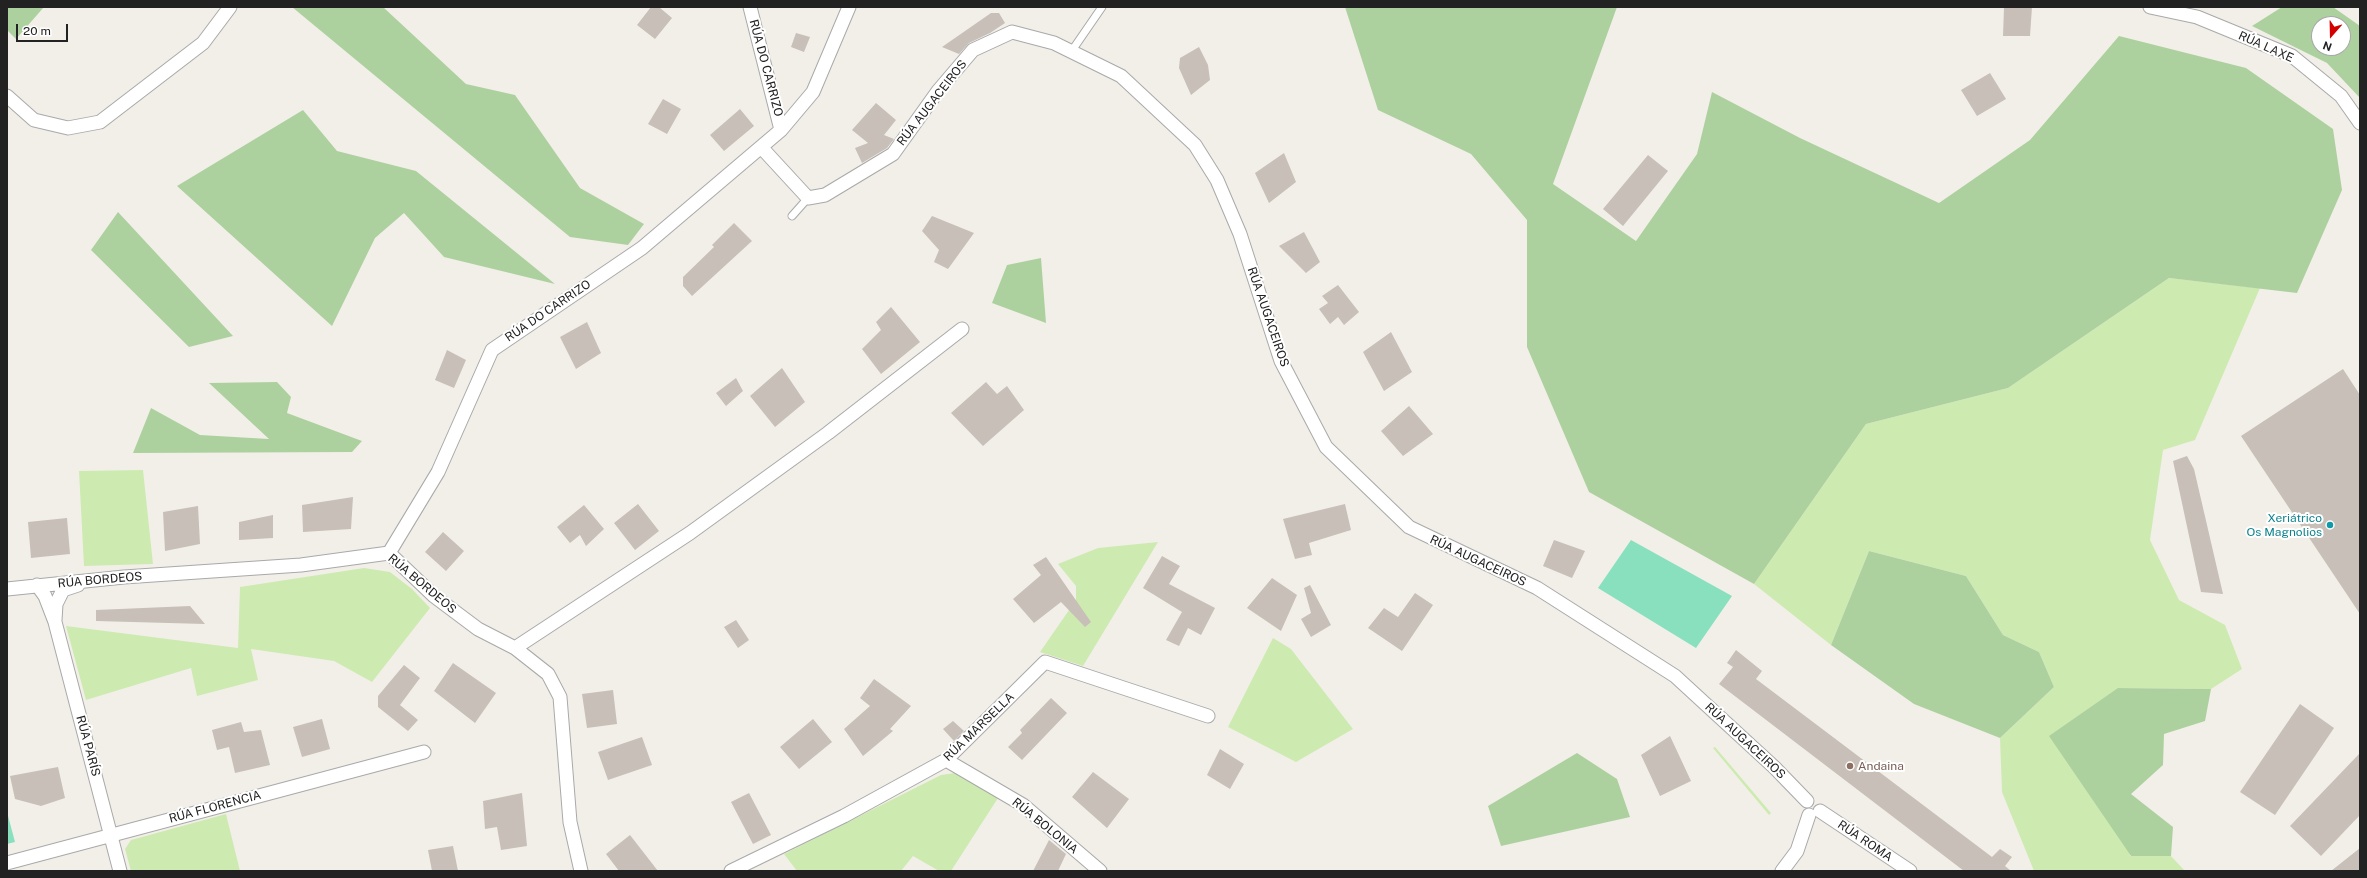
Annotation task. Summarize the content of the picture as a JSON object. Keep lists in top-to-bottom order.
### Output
{
  "streets": {
    "street": [
      "RÚA LAXE",
      "RÚA DO CARRIZO",
      "RÚA AUGACEIROS",
      "RÚA BORDEOS",
      "RÚA MARSELLA",
      "RÚA PARÍS",
      "RÚA FLORENCIA",
      "RÚA BOLONIA",
      "RÚA ROMA"
    ]
  },
  "crossings": [
    ["RÚA DO CARRIZO", "RÚA BORDEOS"],
    ["RÚA AUGACEIROS", "RÚA ROMA"],
    ["RÚA BORDEOS", "RÚA PARÍS"],
    ["RÚA MARSELLA", "RÚA BOLONIA"],
    ["RÚA PARÍS", "RÚA FLORENCIA"]
  ],
  "places": ["Xeriátrico Os Magnolios", "Andaina"],
  "scale_bar": "20 m",
  "north": "bottom"
}
